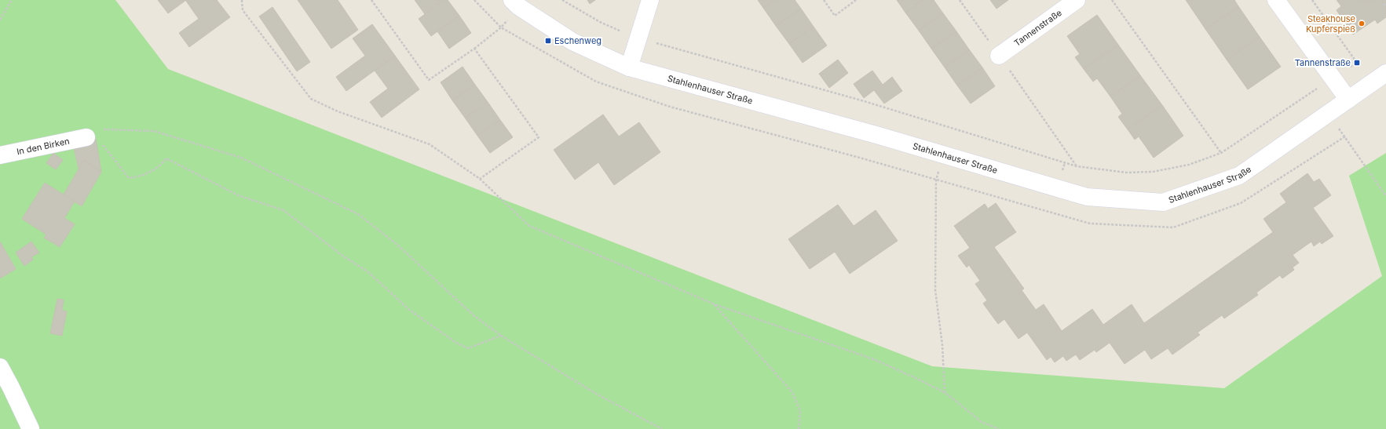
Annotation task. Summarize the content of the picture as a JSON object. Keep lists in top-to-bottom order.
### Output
{
  "streets": {
    "street": ["Tannenstraße", "Stahlenhauser Straße", "In den Birken"]
  },
  "places": {
    "other": ["Steakhouse Kupferspieß"],
    "transit": ["Eschenweg", "Tannenstraße"]
  }
}
